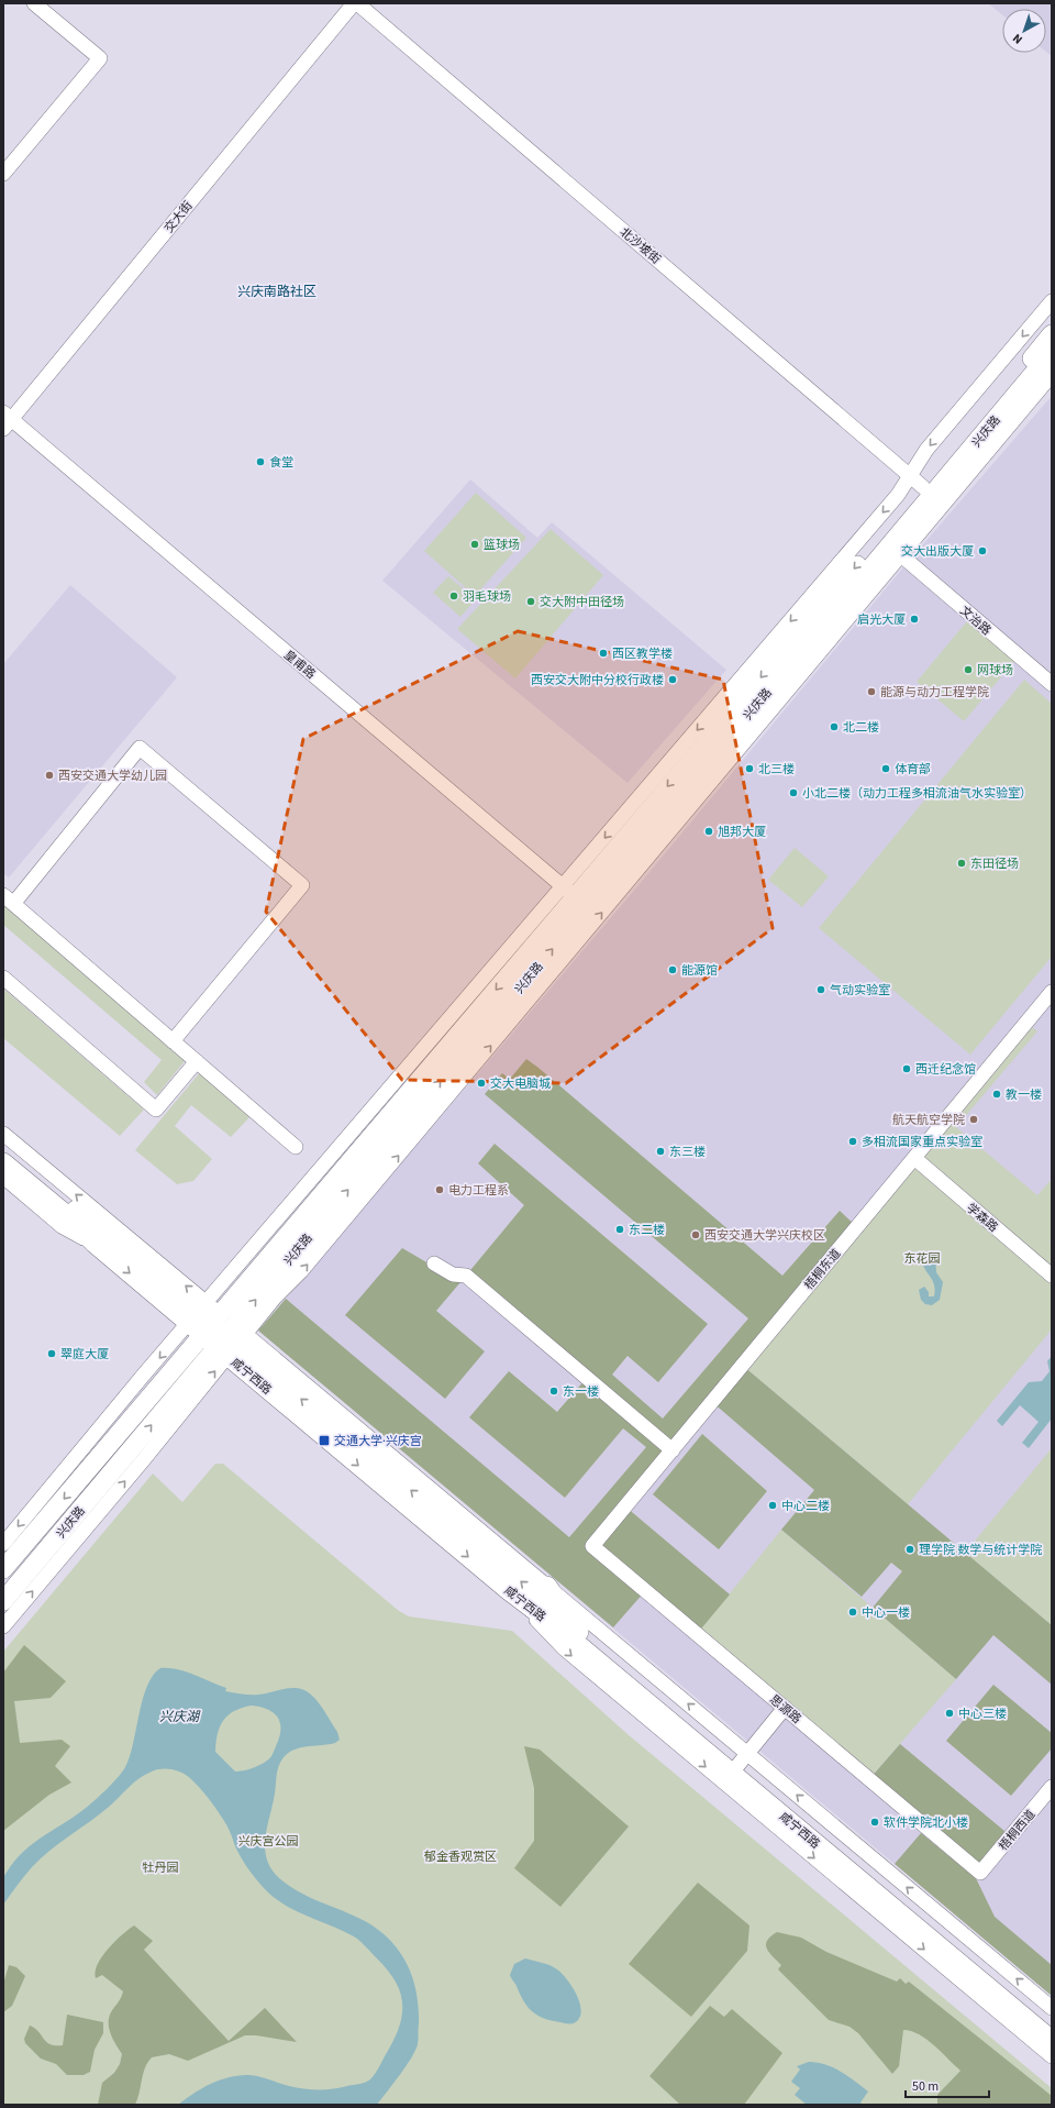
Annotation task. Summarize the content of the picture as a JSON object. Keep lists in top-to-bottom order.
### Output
{
  "streets": {
    "main road": ["兴庆路", "咸宁西路"],
    "street": [
      "交大街",
      "北沙坡街",
      "文治路",
      "皇甫路",
      "学森路",
      "梧桐东道",
      "思源路",
      "梧桐西道"
    ]
  },
  "crossings": [
    ["交大街", "北沙坡街"],
    ["交大街", "皇甫路"],
    ["北沙坡街", "兴庆路"],
    ["兴庆路", "皇甫路"],
    ["兴庆路", "咸宁西路"],
    ["学森路", "梧桐东道"],
    ["梧桐东道", "思源路"],
    ["思源路", "梧桐西道"]
  ],
  "districts": ["兴庆南路社区"],
  "water": ["兴庆湖"],
  "parks": [
    "东花园",
    "兴庆宫公园",
    "郁金香观赏区",
    "牡丹园"
  ],
  "places": {
    "other": [
      "食堂",
      "篮球场",
      "交大出版大厦",
      "羽毛球场",
      "交大附中田径场",
      "启光大厦",
      "西区教学楼",
      "网球场",
      "西安交大附中分校行政楼",
      "能源与动力工程学院",
      "北二楼",
      "北三楼",
      "体育部",
      "西安交通大学幼儿园",
      "小北二楼（动力工程多相流油气水实验室）",
      "旭邦大厦",
      "东田径场",
      "能源馆",
      "气动实验室",
      "西迁纪念馆",
      "交大电脑城",
      "教一楼",
      "航天航空学院",
      "多相流国家重点实验室",
      "东三楼",
      "电力工程系",
      "东二楼",
      "西安交通大学兴庆校区",
      "翠庭大厦",
      "东一楼",
      "中心二楼",
      "理学院 数学与统计学院",
      "中心一楼",
      "中心三楼",
      "软件学院北小楼"
    ],
    "transit": ["交通大学·兴庆宫"]
  },
  "scale_bar": "50 m",
  "north": "bottom left"
}
